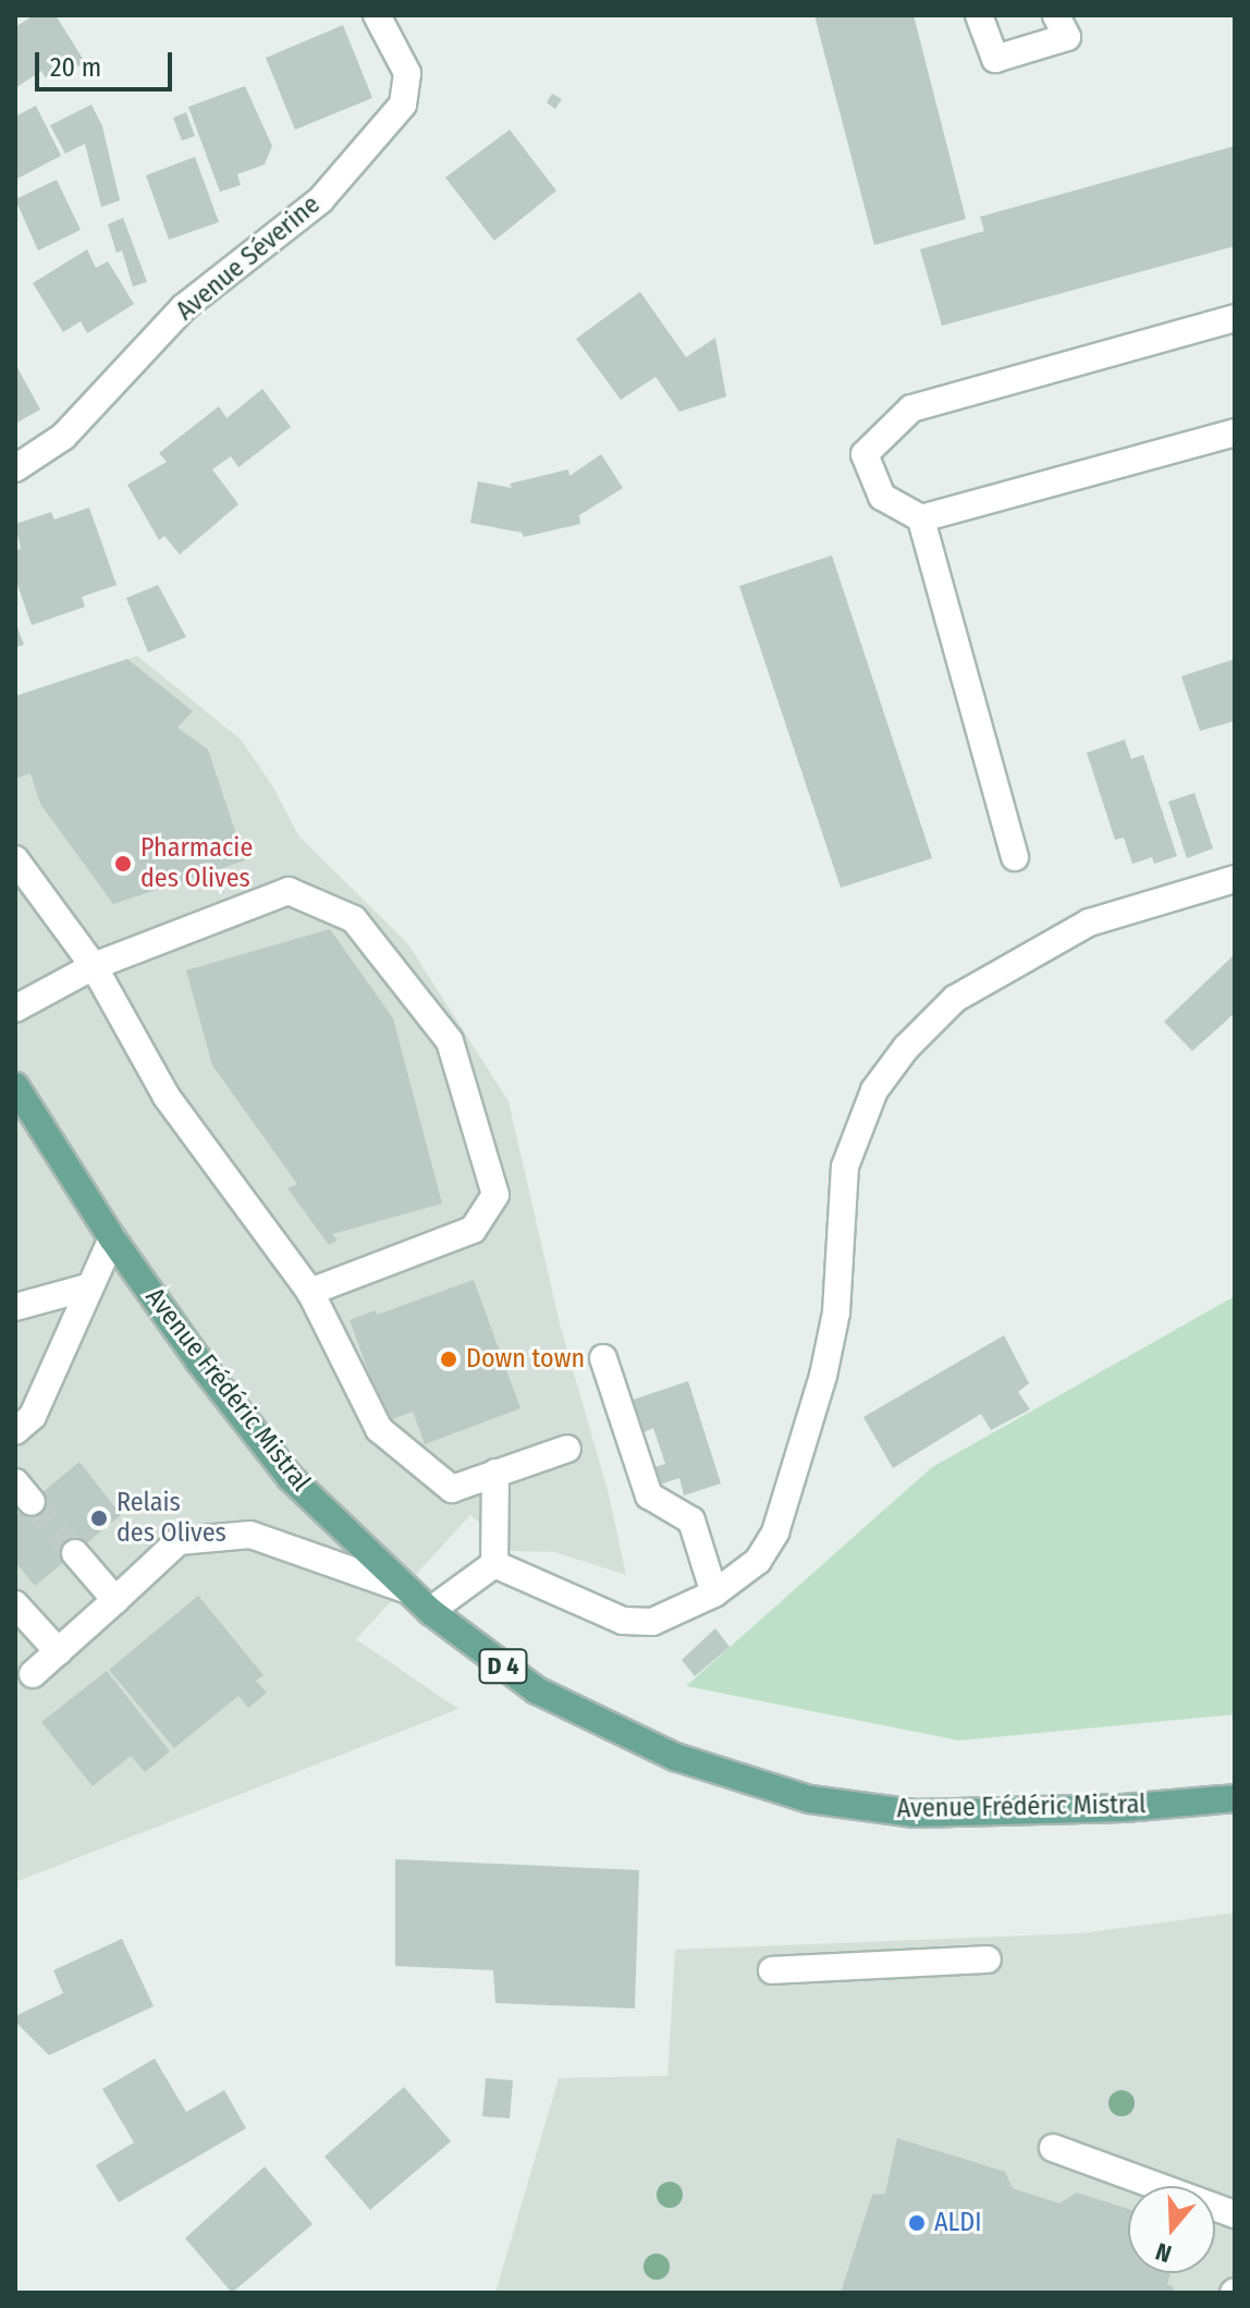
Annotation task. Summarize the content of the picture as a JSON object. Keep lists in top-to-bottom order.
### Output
{
  "streets": {
    "main road": ["Avenue Frédéric Mistral", "D 4"],
    "street": ["Avenue Séverine"]
  },
  "places": [
    "Pharmacie des Olives",
    "Down town",
    "Relais des Olives",
    "ALDI"
  ],
  "scale_bar": "20 m",
  "north": "bottom"
}
